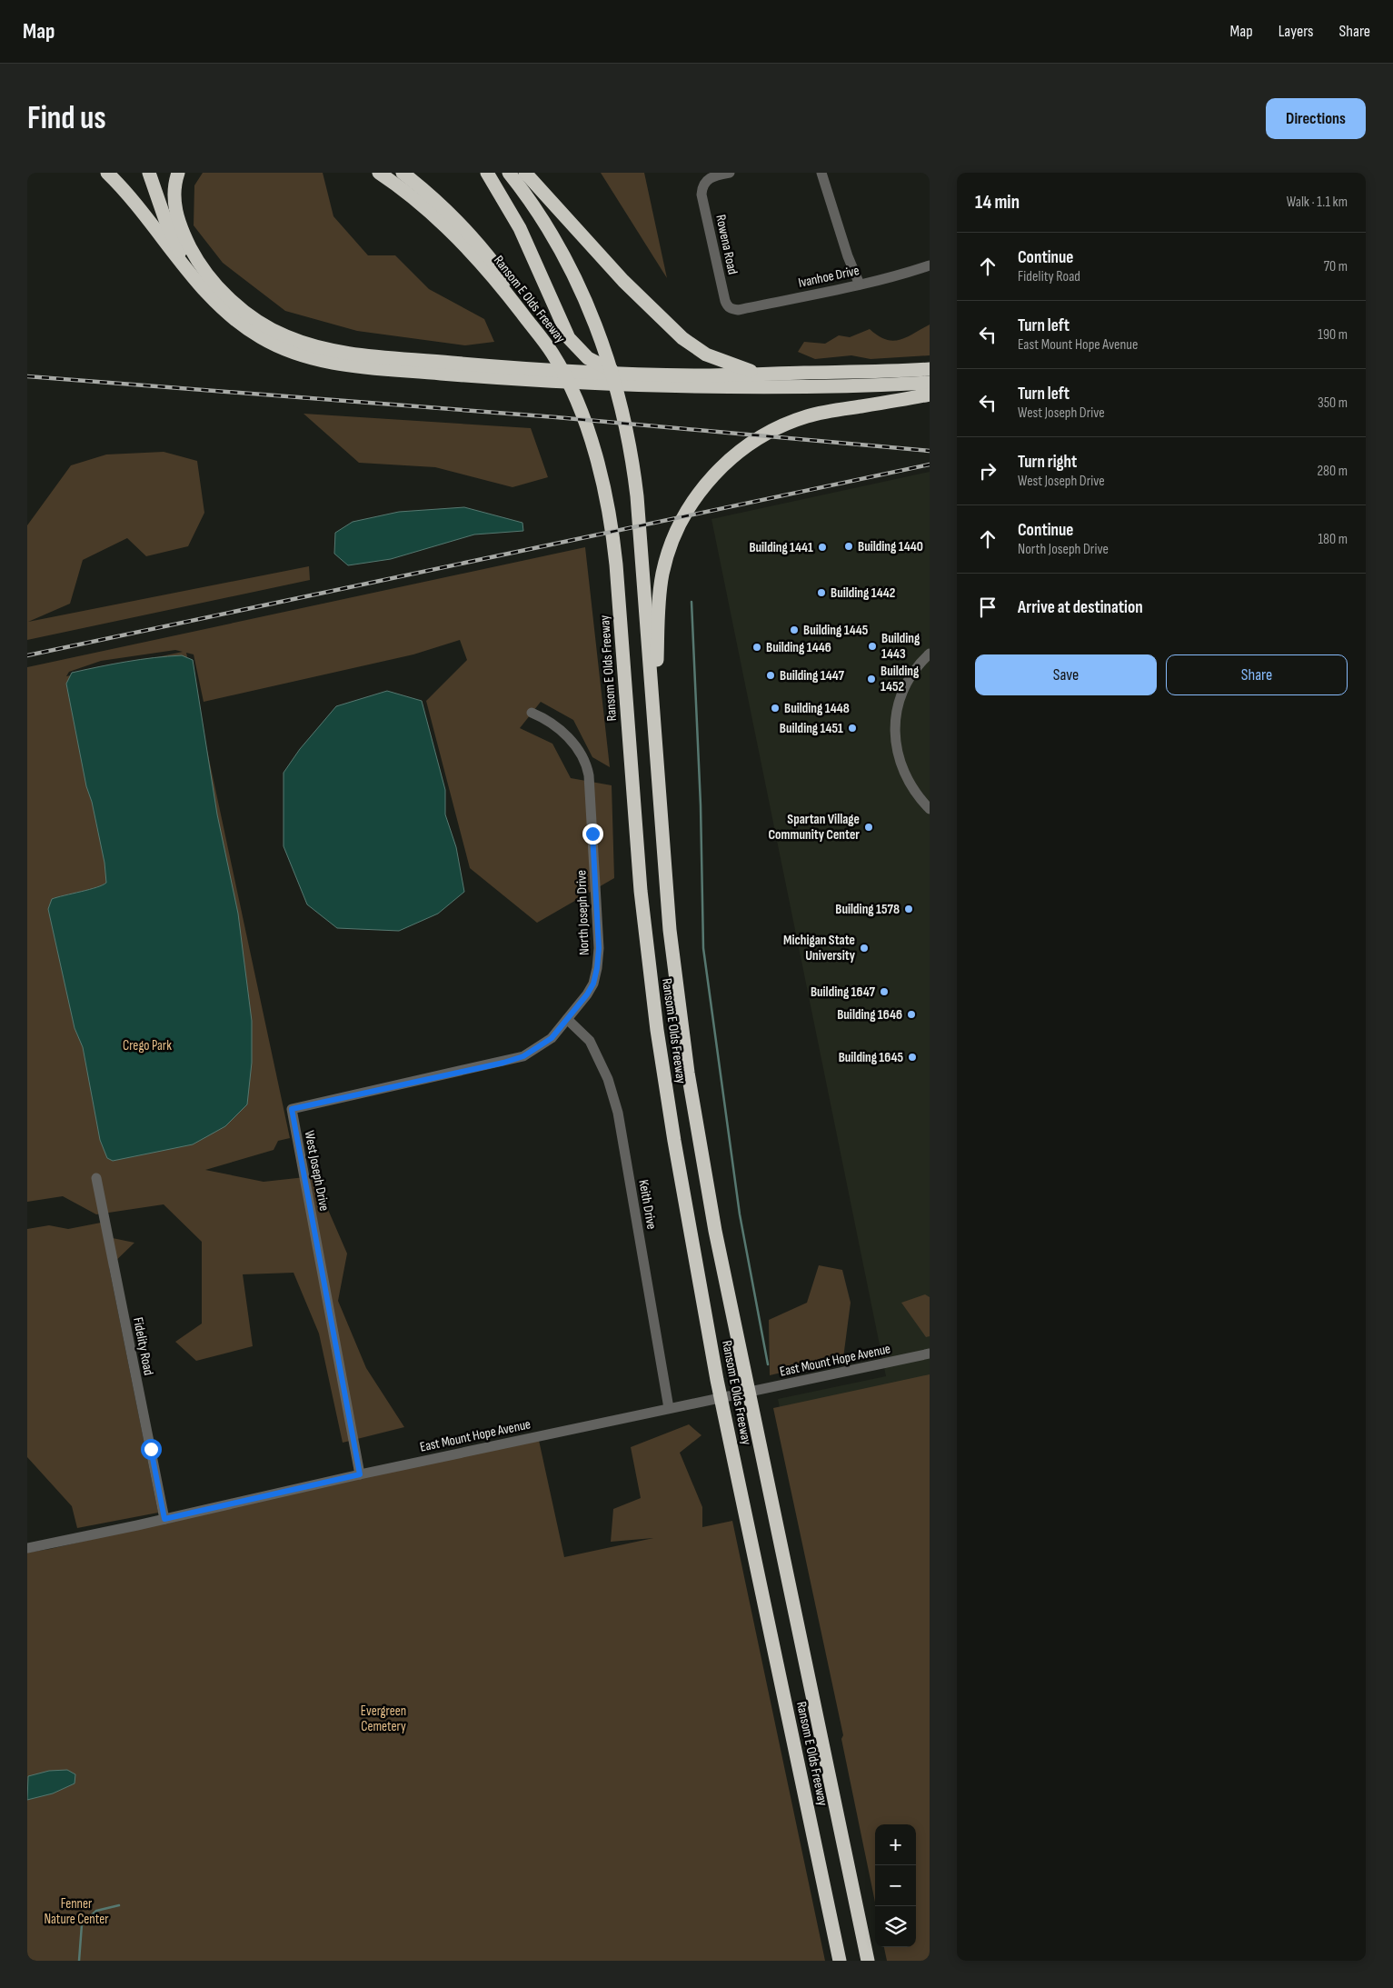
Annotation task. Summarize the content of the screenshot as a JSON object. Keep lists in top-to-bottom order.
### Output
{
  "streets": {
    "highway": ["Ransom E Olds Freeway"],
    "street": [
      "Rowena Road",
      "Ivanhoe Drive",
      "North Joseph Drive",
      "West Joseph Drive",
      "Keith Drive",
      "Fidelity Road",
      "East Mount Hope Avenue"
    ]
  },
  "crossings": [
    ["Rowena Road", "Ivanhoe Drive"],
    ["North Joseph Drive", "West Joseph Drive"],
    ["North Joseph Drive", "Keith Drive"],
    ["West Joseph Drive", "Keith Drive"],
    ["West Joseph Drive", "East Mount Hope Avenue"],
    ["Keith Drive", "East Mount Hope Avenue"],
    ["Fidelity Road", "East Mount Hope Avenue"]
  ],
  "parks": ["Crego Park", "Evergreen Cemetery", "Fenner Nature Center"],
  "places": [
    "Building 1440",
    "Building 1441",
    "Building 1442",
    "Building 1445",
    "Building 1443",
    "Building 1446",
    "Building 1447",
    "Building 1452",
    "Building 1448",
    "Building 1451",
    "Spartan Village Community Center",
    "Building 1578",
    "Michigan State University",
    "Building 1647",
    "Building 1646",
    "Building 1645"
  ],
  "page": {
    "header": "Map",
    "nav": ["Map", "Layers", "Share"],
    "buttons": [
      "Directions",
      ["Save", "Share"]
    ],
    "title": "Find us",
    "heading": ["14 min", "Walk · 1.1 km"],
    "list": [
      ["Continue", "Fidelity Road", "70 m"],
      ["Turn left", "East Mount Hope Avenue", "190 m"],
      ["Turn left", "West Joseph Drive", "350 m"],
      ["Turn right", "West Joseph Drive", "280 m"],
      ["Continue", "North Joseph Drive", "180 m"],
      "Arrive at destination"
    ],
    "map_buttons": ["+", "−"]
  }
}
